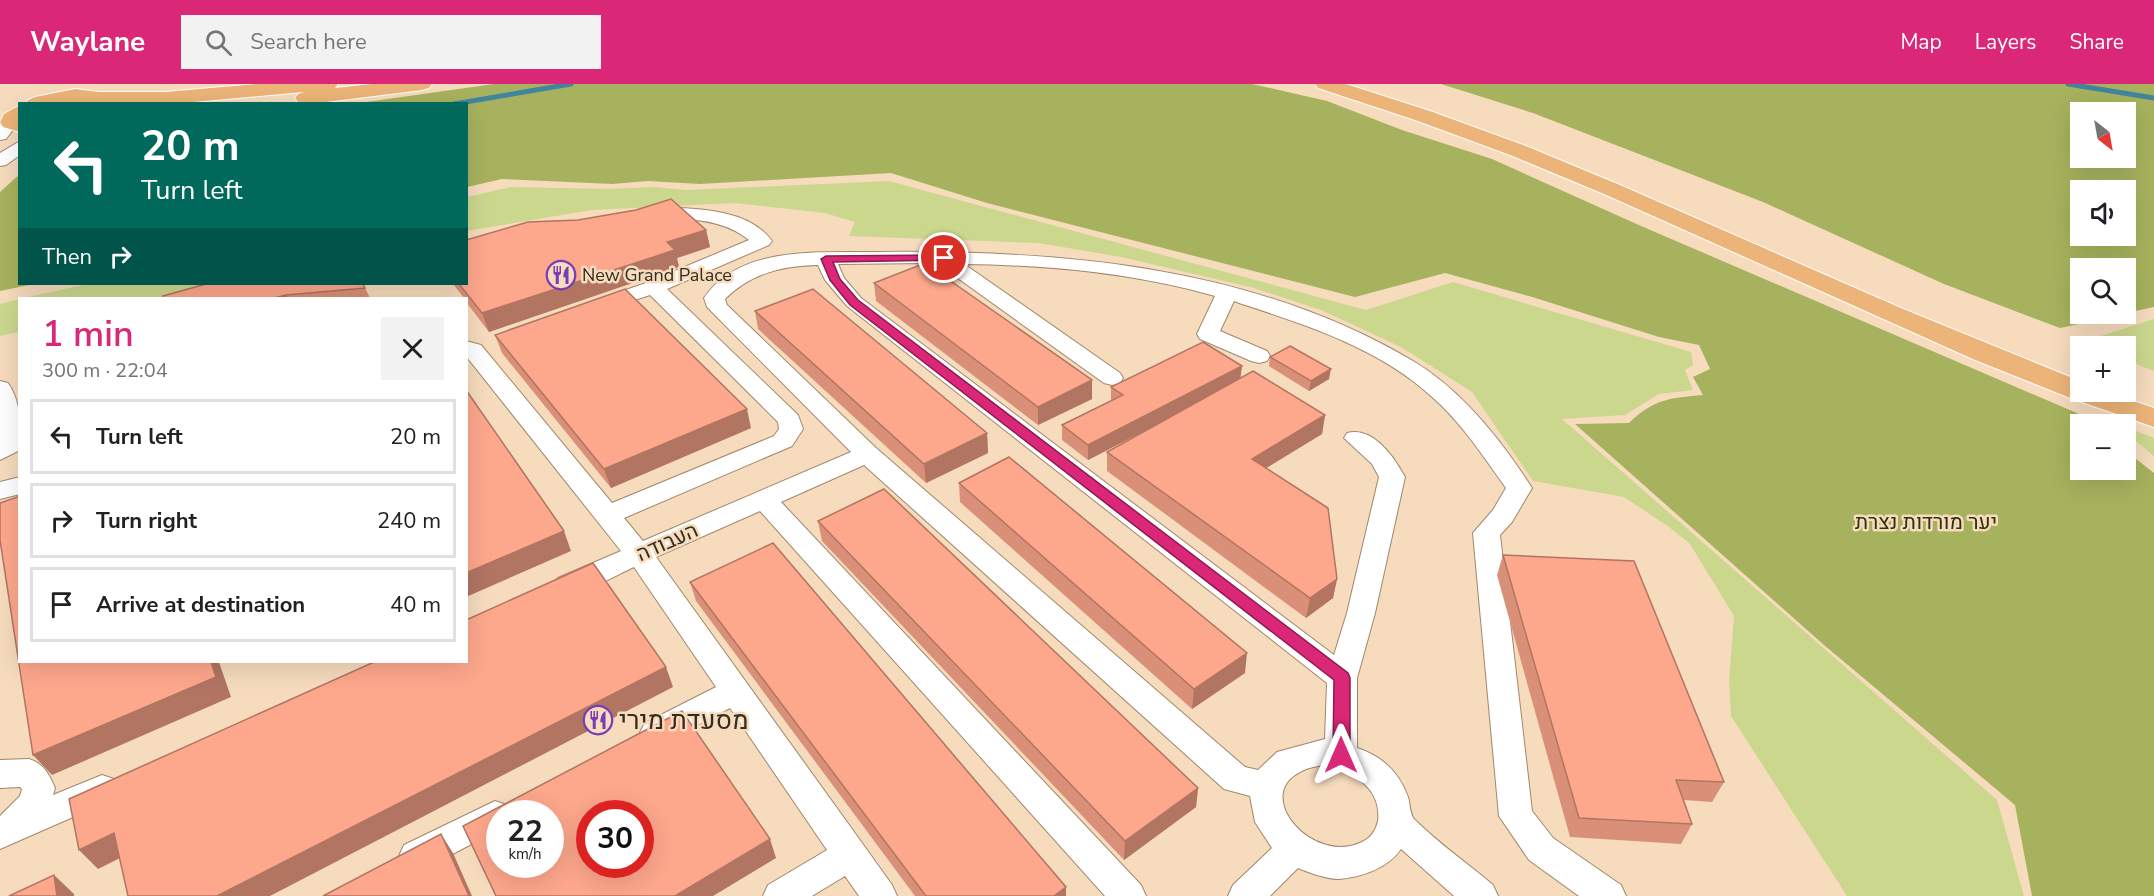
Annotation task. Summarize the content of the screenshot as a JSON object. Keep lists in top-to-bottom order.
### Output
{
  "streets": {
    "street": ["העבודה"]
  },
  "parks": ["יער מורדות נצרת"],
  "places": {
    "restaurant": ["New Grand Palace", "מסעדת מירי"]
  },
  "north": "bottom right",
  "page": {
    "header": "Waylane",
    "search": "Search here",
    "nav": ["Map", "Layers", "Share"],
    "map_buttons": ["+", "−"],
    "turn": ["20 m", "Turn left"],
    "then": "Then",
    "heading": ["1 min", "300 m · 22:04"],
    "list": [
      {
        "name": "Turn left",
        "value": "20 m"
      },
      {
        "name": "Turn right",
        "value": "240 m"
      },
      {
        "name": "Arrive at destination",
        "value": "40 m"
      }
    ],
    "speed": "22 km/h",
    "limit": "30"
  }
}
